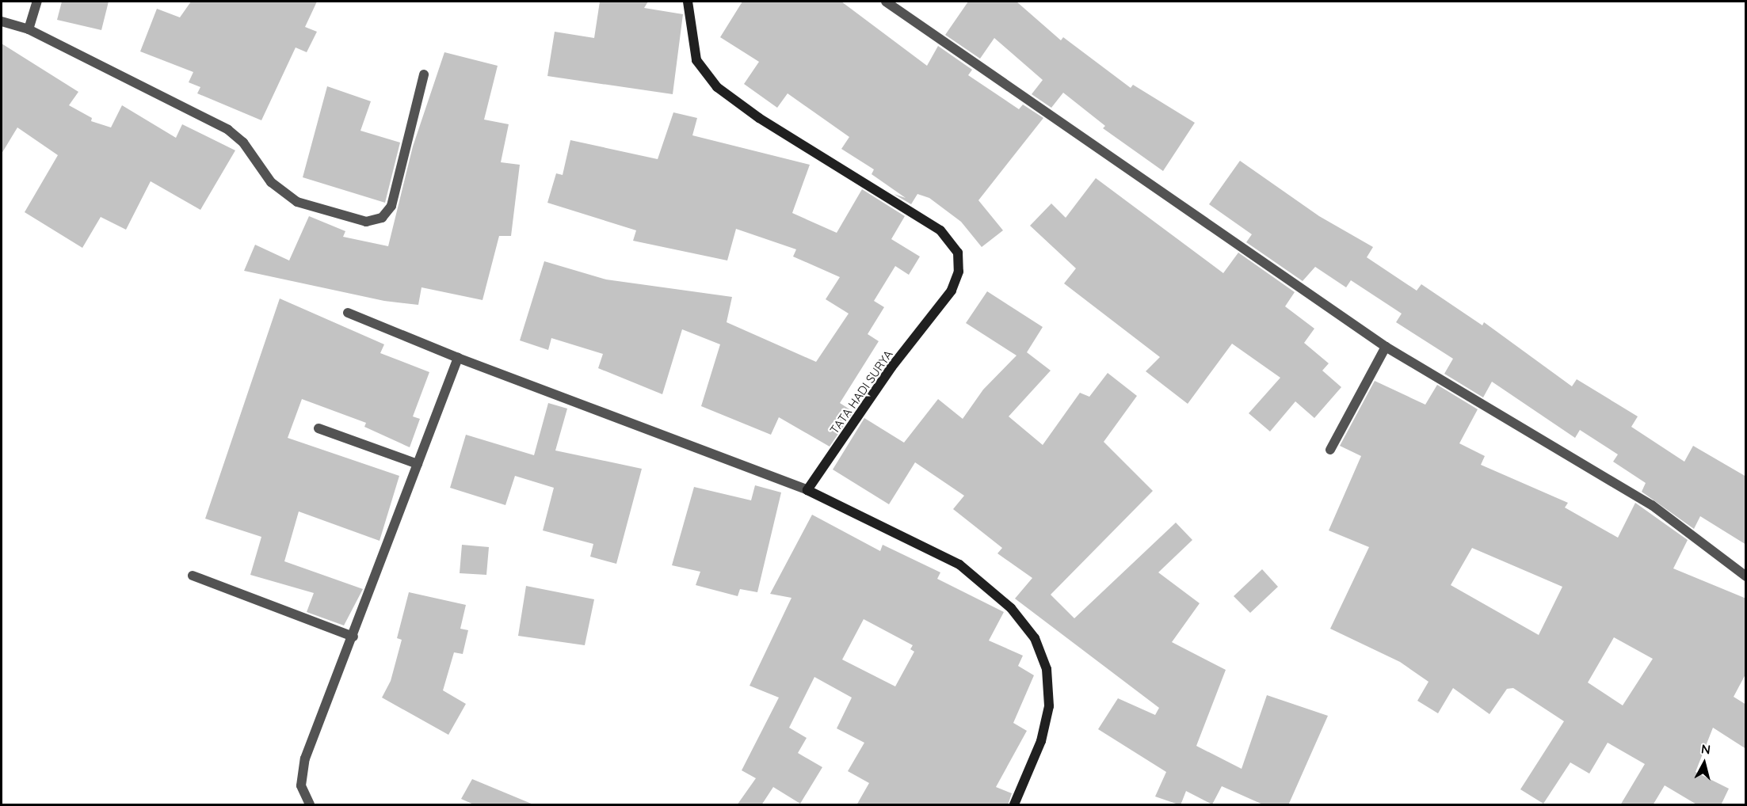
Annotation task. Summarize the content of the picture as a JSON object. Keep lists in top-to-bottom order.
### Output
{
  "streets": {
    "street": ["TATA HADI SURYA"]
  },
  "north": "top"
}
